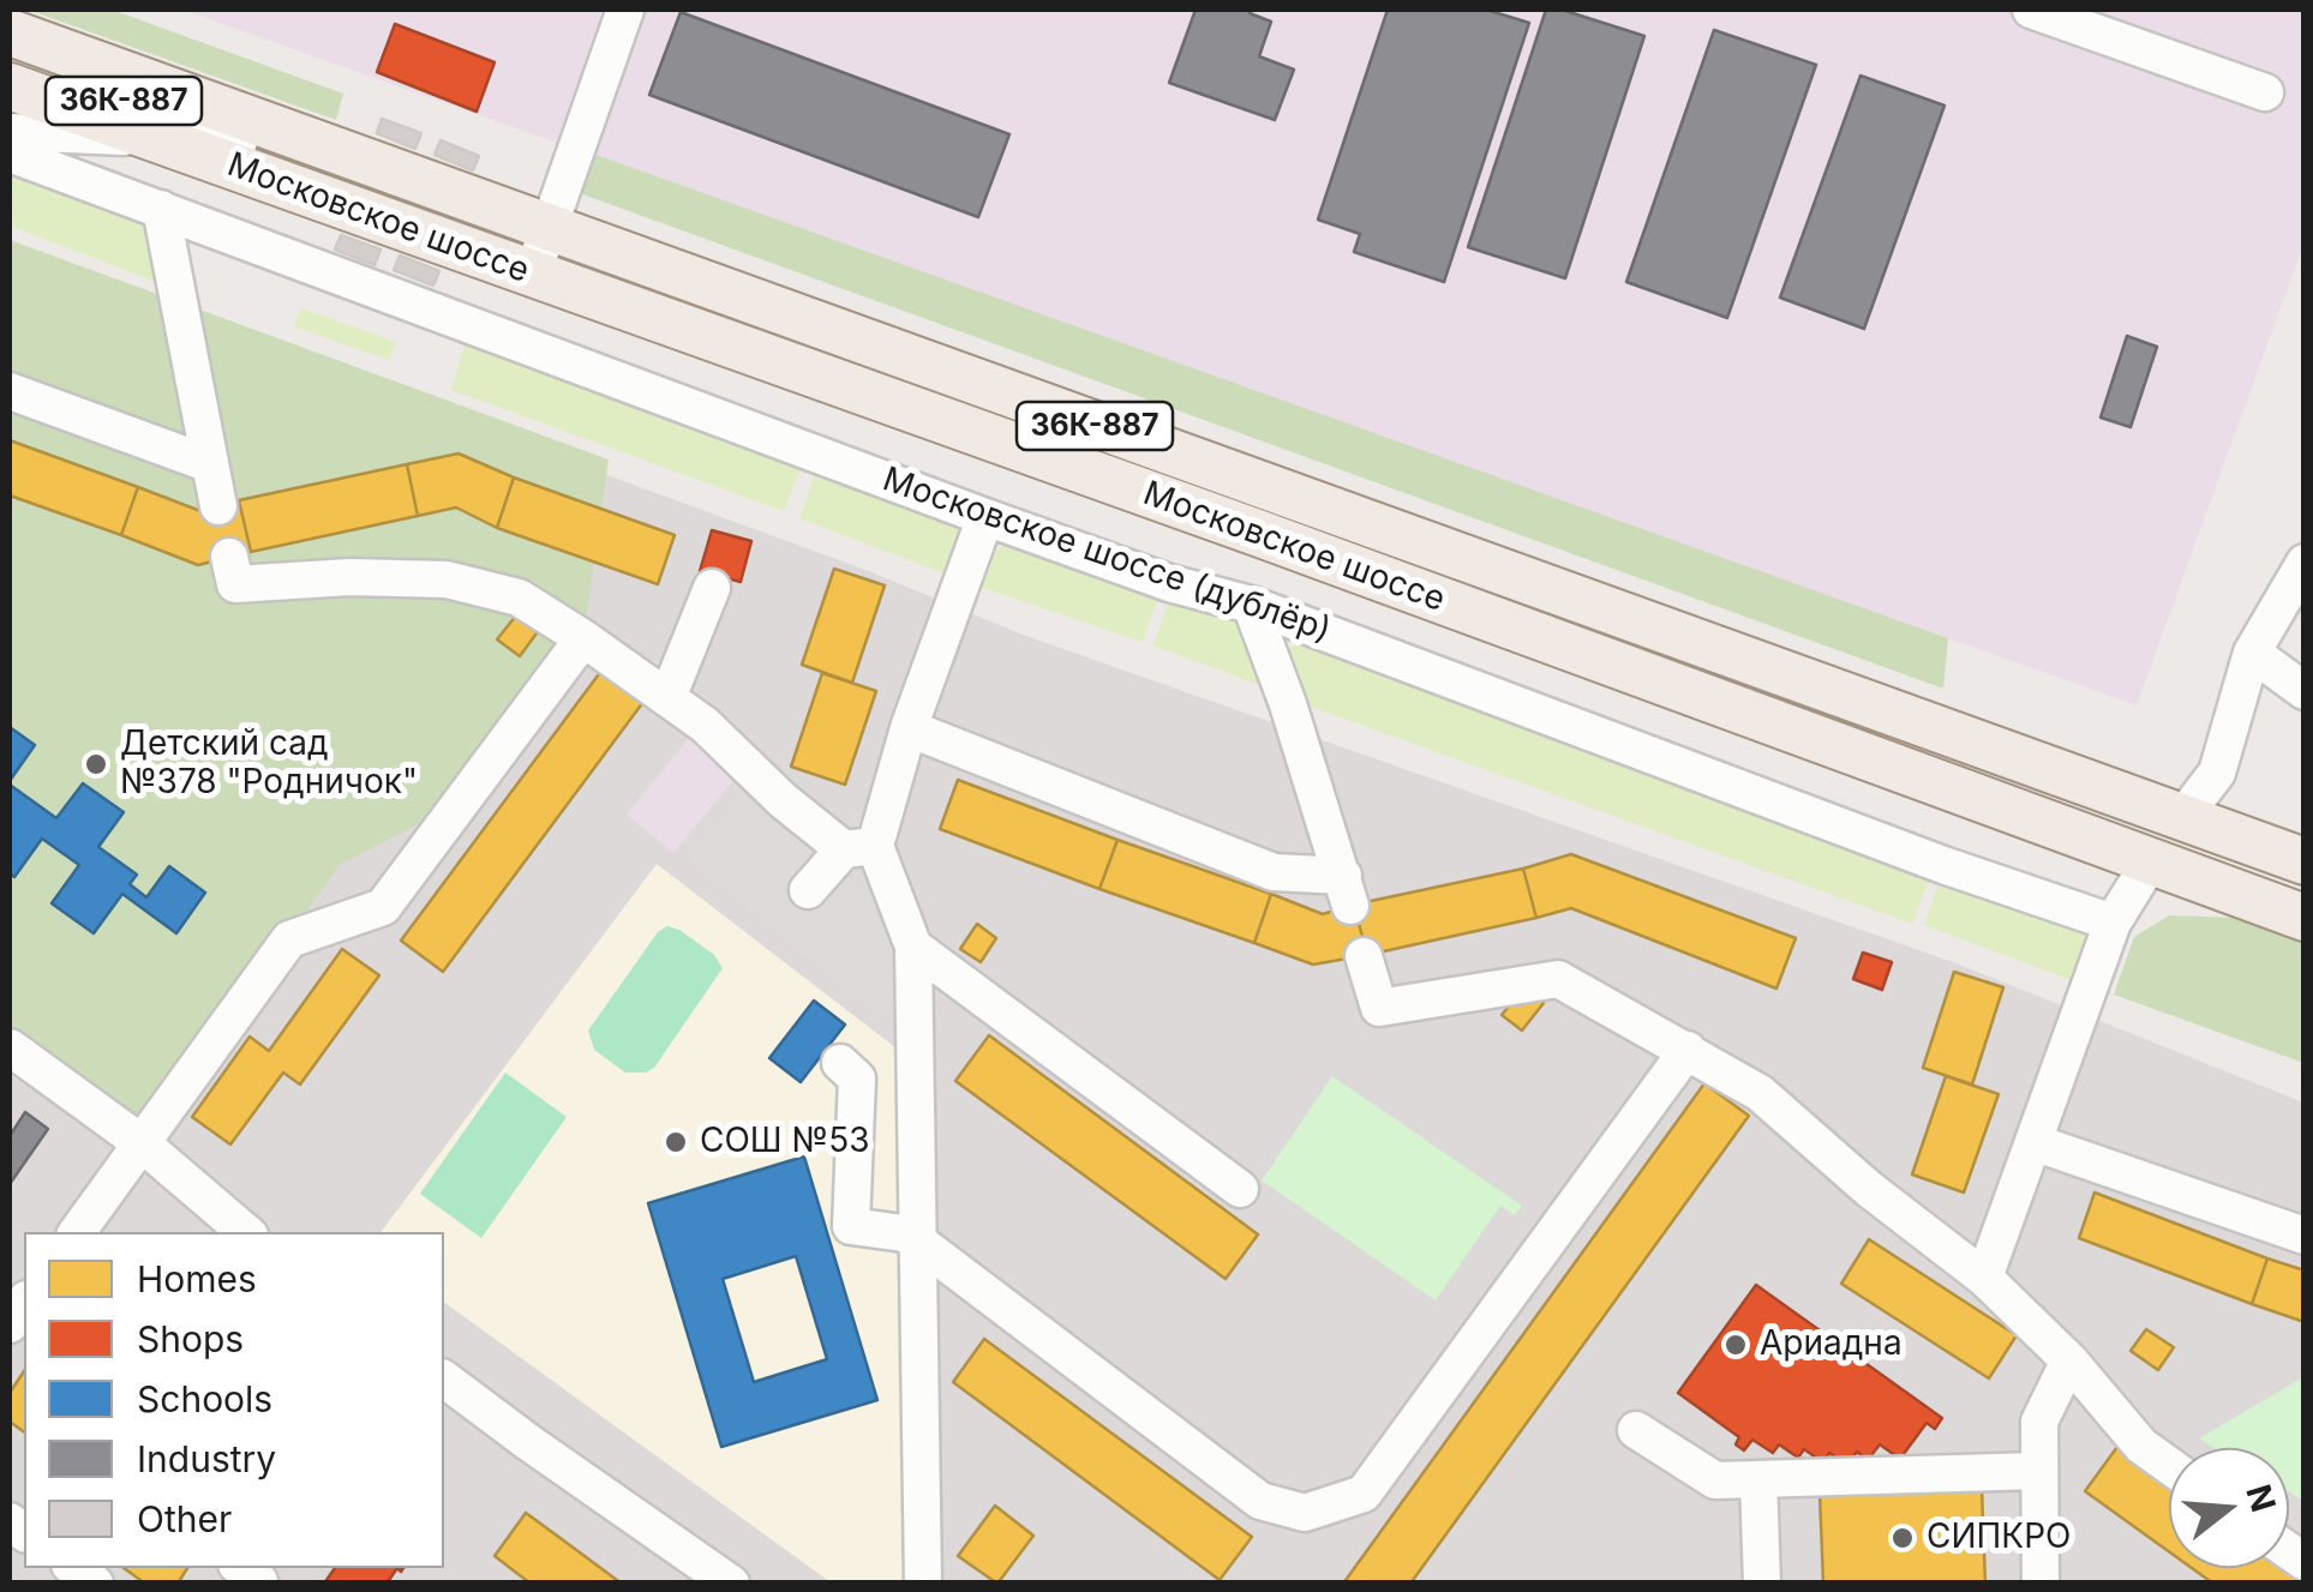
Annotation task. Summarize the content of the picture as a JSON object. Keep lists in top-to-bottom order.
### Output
{
  "streets": {
    "main road": ["36К-887", "Московское шоссе"],
    "street": ["Московское шоссе (дублёр)"]
  },
  "places": [
    "Детский сад №378 \"Родничок\"",
    "СОШ №53",
    "Ариадна",
    "СИПКРО"
  ],
  "legend": [
    "Homes",
    "Shops",
    "Schools",
    "Industry",
    "Other"
  ],
  "north": "right"
}
